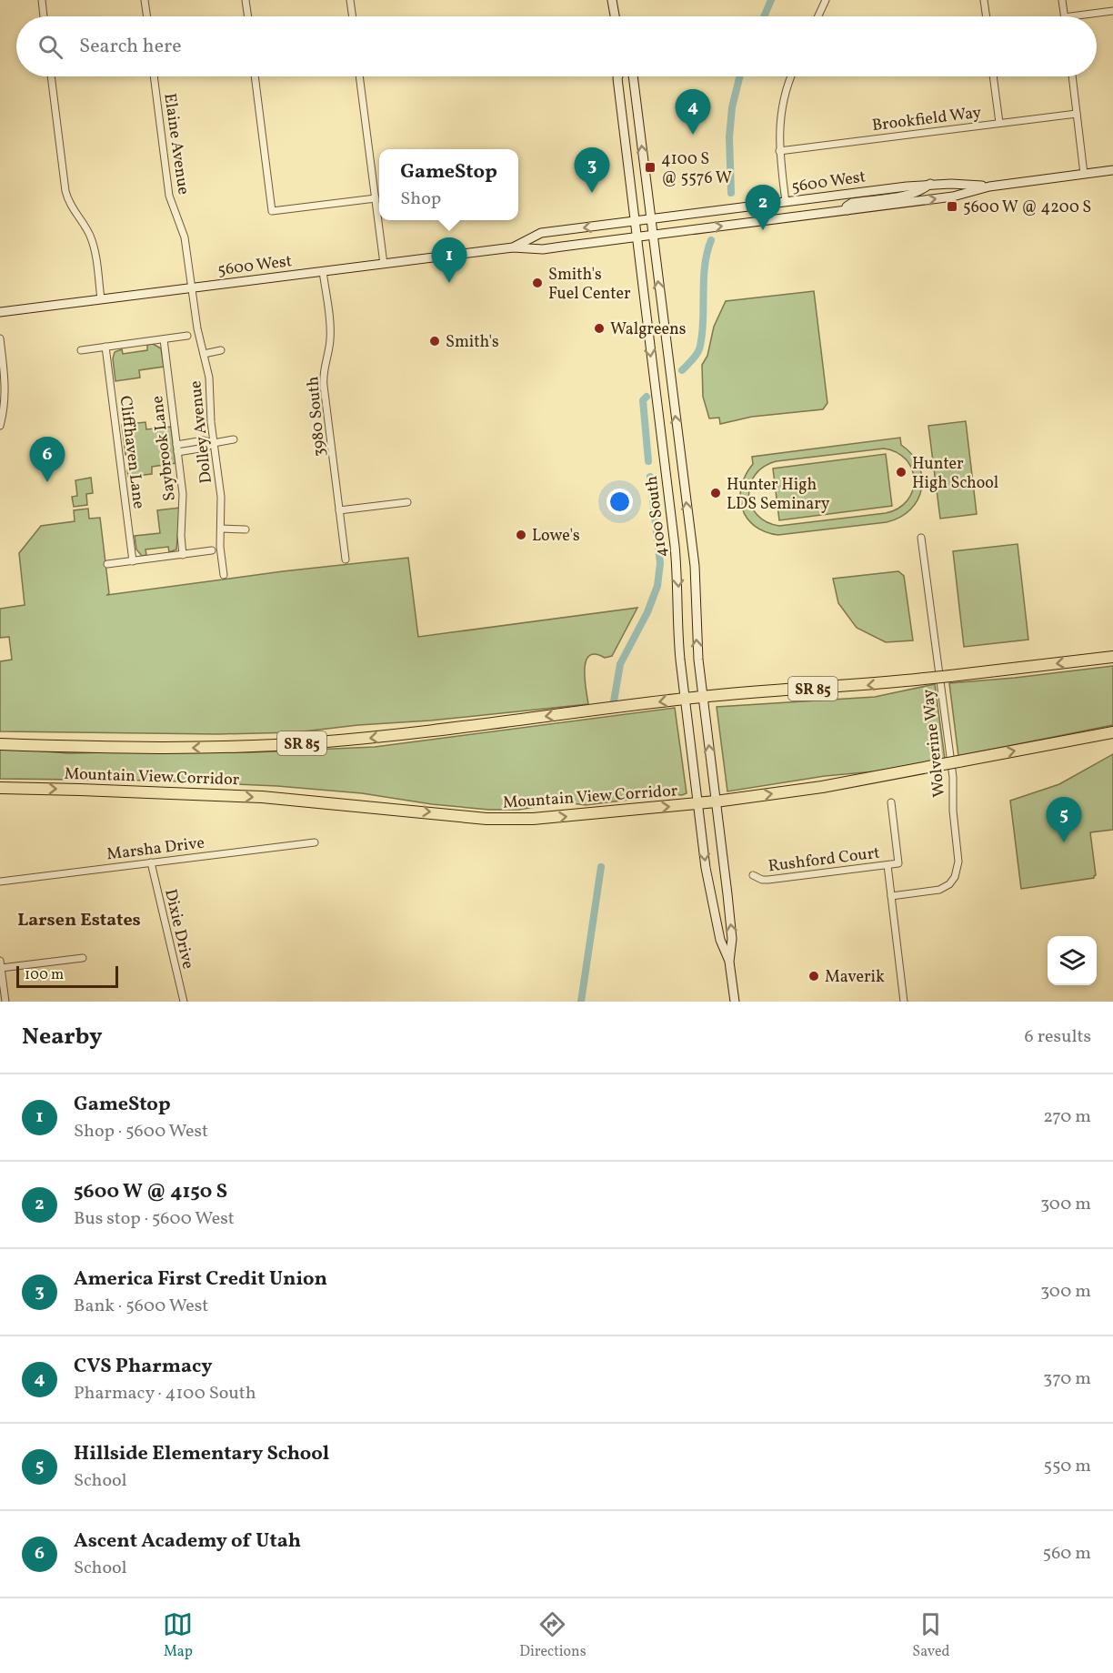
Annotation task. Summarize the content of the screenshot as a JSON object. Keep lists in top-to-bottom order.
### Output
{
  "streets": {
    "highway": ["SR 85", "Mountain View Corridor"],
    "main road": ["5600 West", "4100 South"],
    "street": [
      "Brookfield Way",
      "Elaine Avenue",
      "3980 South",
      "Dolley Avenue",
      "Saybrook Lane",
      "Cliffhaven Lane",
      "Wolverine Way",
      "Marsha Drive",
      "Rushford Court",
      "Dixie Drive"
    ]
  },
  "crossings": [
    ["Elaine Avenue", "5600 West"],
    ["Elaine Avenue", "Dolley Avenue"],
    ["5600 West", "3980 South"],
    ["5600 West", "Dolley Avenue"],
    ["5600 West", "4100 South"],
    ["4100 South", "Mountain View Corridor"],
    ["Marsha Drive", "Dixie Drive"]
  ],
  "districts": ["Larsen Estates"],
  "places": {
    "transit": ["4100 S @ 5576 W", "5600 W @ 4200 S"],
    "other": [
      "Smith's Fuel Center",
      "Walgreens",
      "Smith's",
      "Hunter High School",
      "Hunter High LDS Seminary",
      "Lowe's",
      "Maverik"
    ]
  },
  "scale_bar": "100 m",
  "page": {
    "search": "Search here",
    "pins": [
      "4",
      "3",
      "2",
      "1",
      "6",
      "5"
    ],
    "popup": ["GameStop", "Shop"],
    "scale": "100 m",
    "heading": ["Nearby", "6 results"],
    "list": [
      {
        "mark": "1",
        "name": "GameStop",
        "note": "Shop · 5600 West",
        "value": "270 m"
      },
      {
        "mark": "2",
        "name": "5600 W @ 4150 S",
        "note": "Bus stop · 5600 West",
        "value": "300 m"
      },
      {
        "mark": "3",
        "name": "America First Credit Union",
        "note": "Bank · 5600 West",
        "value": "300 m"
      },
      {
        "mark": "4",
        "name": "CVS Pharmacy",
        "note": "Pharmacy · 4100 South",
        "value": "370 m"
      },
      {
        "mark": "5",
        "name": "Hillside Elementary School",
        "note": "School",
        "value": "550 m"
      },
      {
        "mark": "6",
        "name": "Ascent Academy of Utah",
        "note": "School",
        "value": "560 m"
      }
    ],
    "nav": ["Map", "Directions", "Saved"]
  }
}
